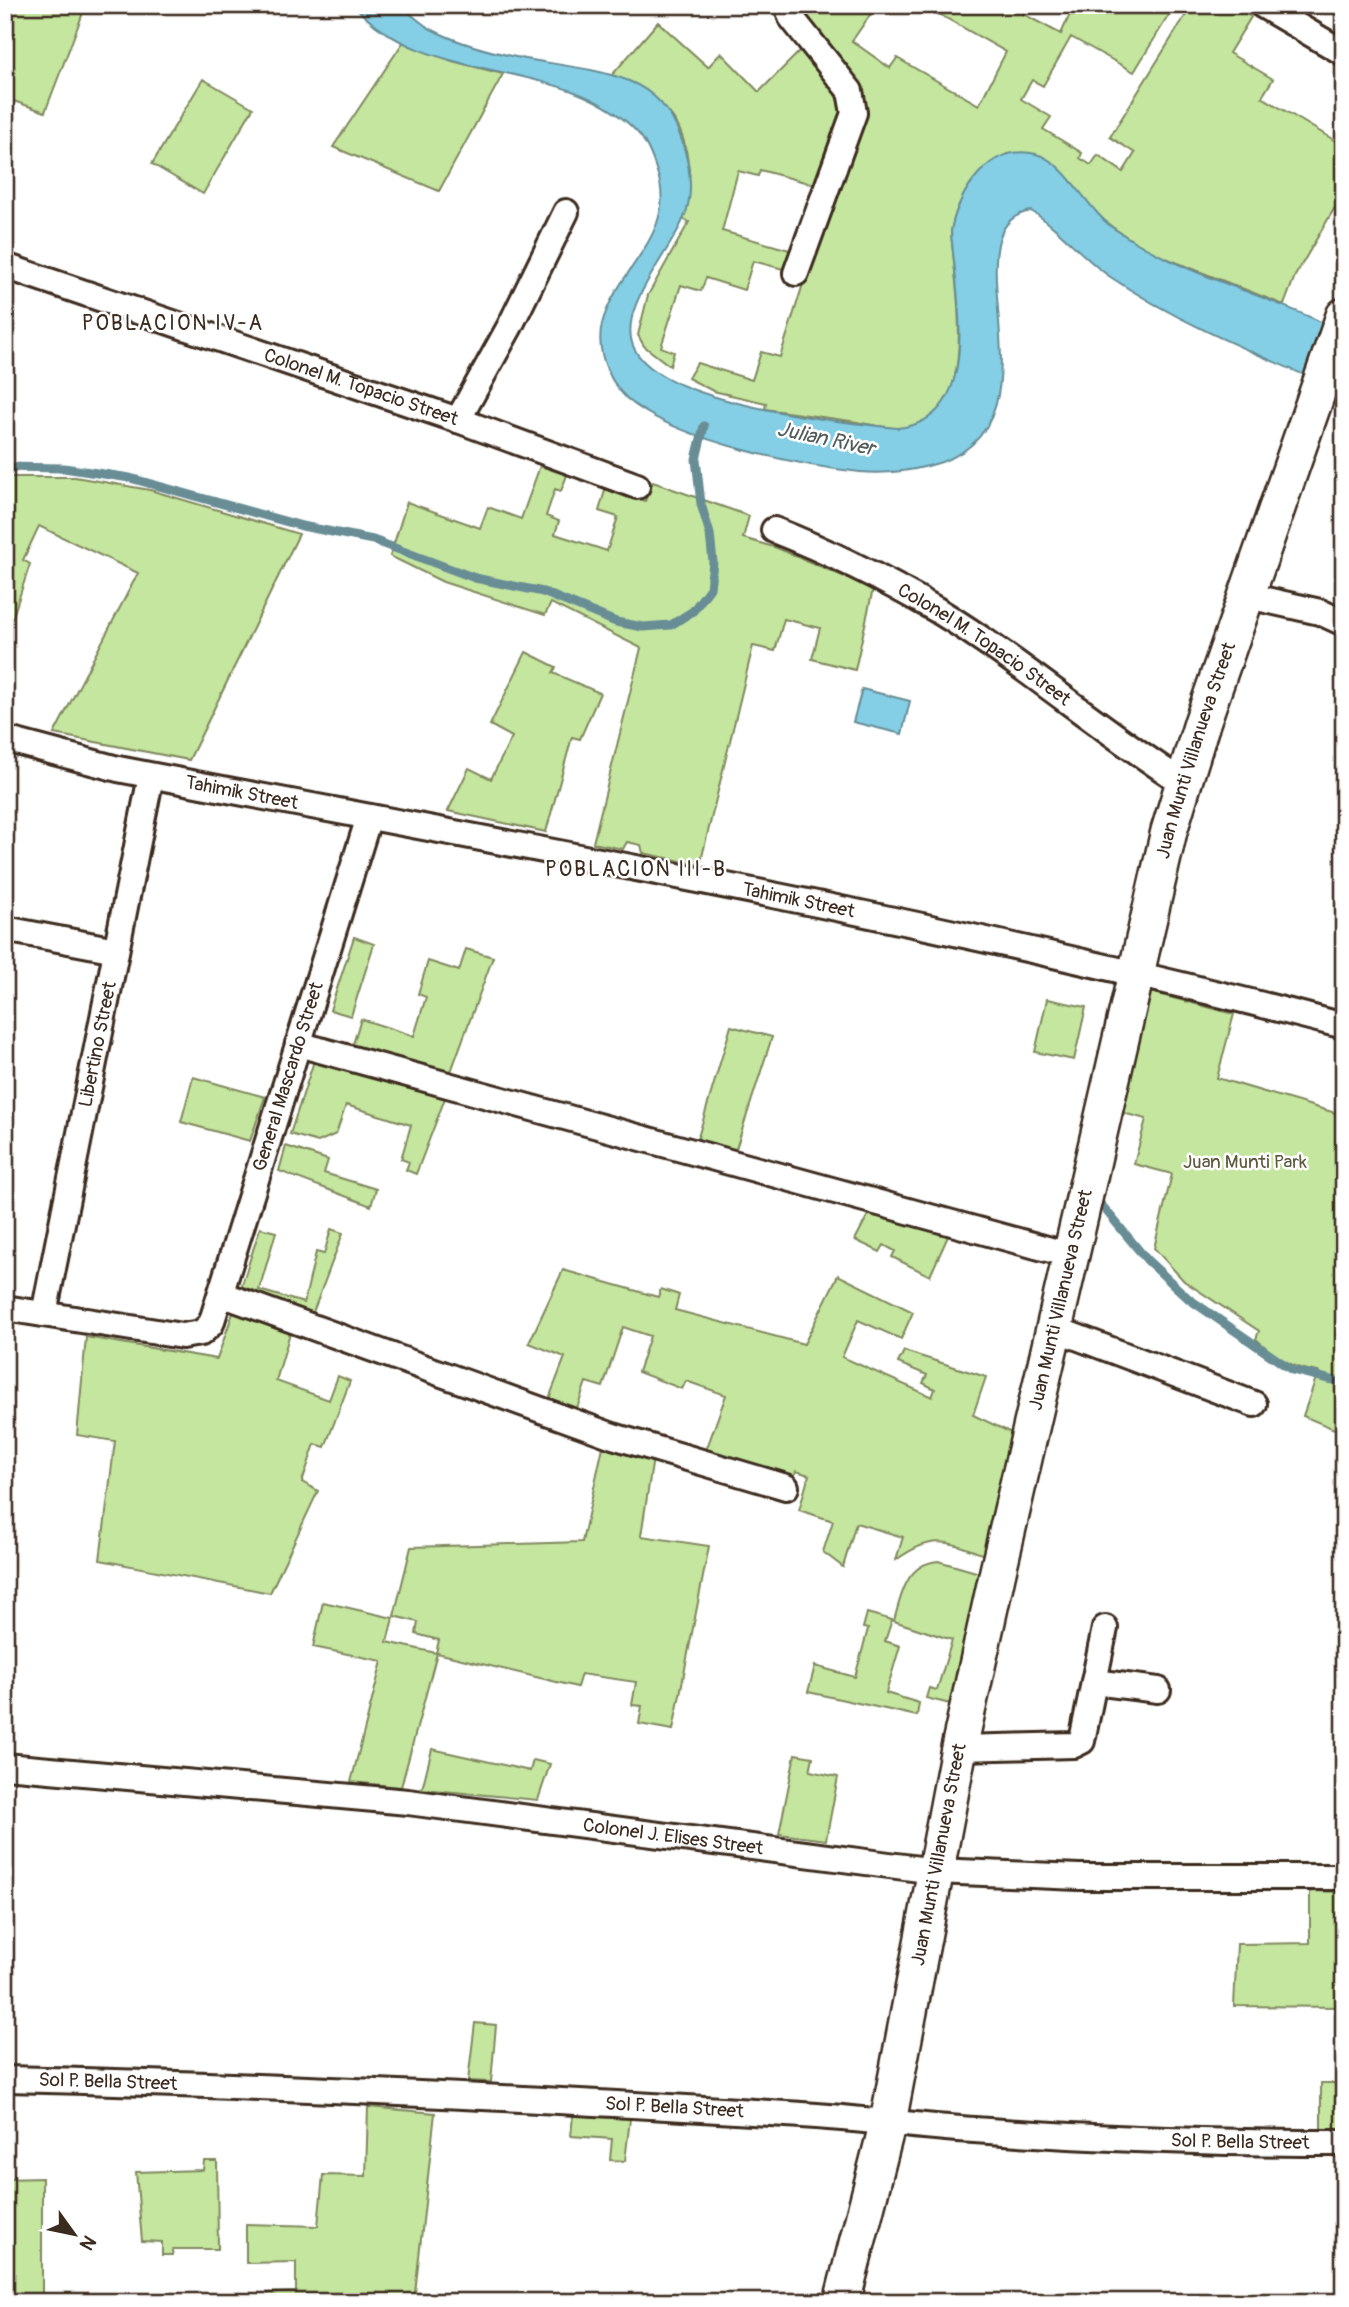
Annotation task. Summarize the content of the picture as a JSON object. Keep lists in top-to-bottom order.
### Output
{
  "streets": {
    "street": [
      "Colonel M. Topacio Street",
      "Juan Munti Villanueva Street",
      "Tahimik Street",
      "Libertino Street",
      "General Mascardo Street",
      "Colonel J. Elises Street",
      "Sol P. Bella Street"
    ]
  },
  "crossings": [
    ["Colonel M. Topacio Street", "Juan Munti Villanueva Street"],
    ["Juan Munti Villanueva Street", "Tahimik Street"],
    ["Juan Munti Villanueva Street", "Colonel J. Elises Street"],
    ["Juan Munti Villanueva Street", "Sol P. Bella Street"],
    ["Tahimik Street", "Libertino Street"],
    ["Tahimik Street", "General Mascardo Street"],
    ["Libertino Street", "General Mascardo Street"]
  ],
  "districts": ["POBLACION IV-A", "POBLACION III-B"],
  "water": ["Julian River"],
  "parks": ["Juan Munti Park"],
  "north": "bottom right"
}
